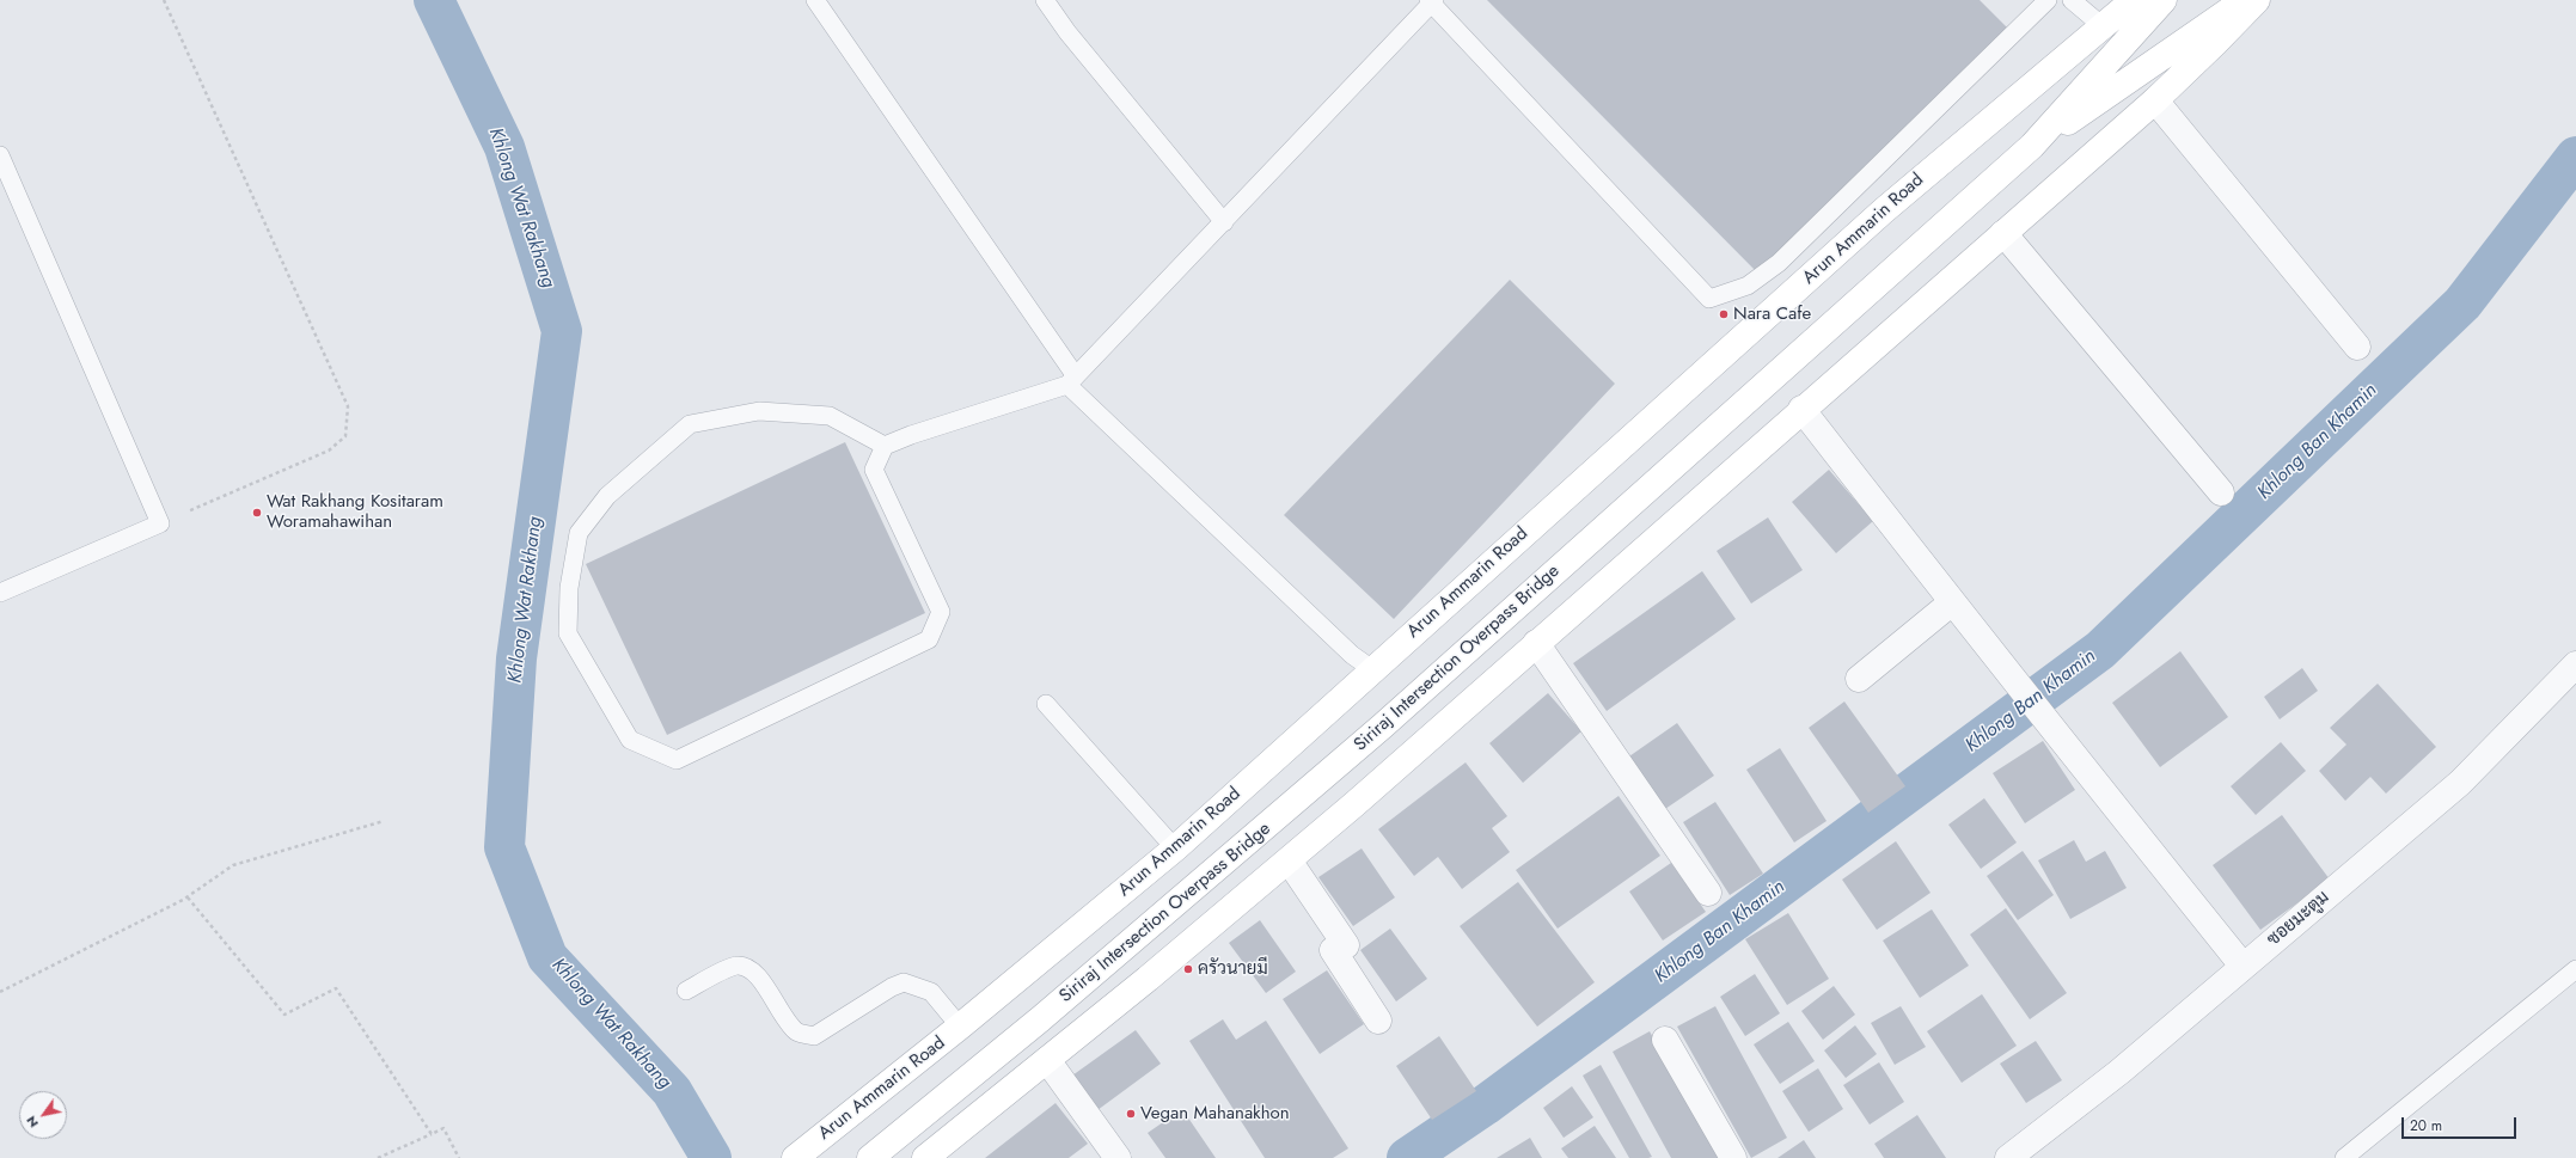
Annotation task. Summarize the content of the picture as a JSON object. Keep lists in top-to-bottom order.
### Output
{
  "streets": {
    "main road": ["Arun Ammarin Road", "Siriraj Intersection Overpass Bridge"],
    "street": ["ซอยมะตูม"]
  },
  "water": ["Khlong Wat Rakhang", "Khlong Ban Khamin"],
  "places": [
    "Nara Cafe",
    "Wat Rakhang Kositaram Woramahawihan",
    "ครัวนายมี",
    "Vegan Mahanakhon"
  ],
  "scale_bar": "20 m",
  "north": "bottom left"
}
